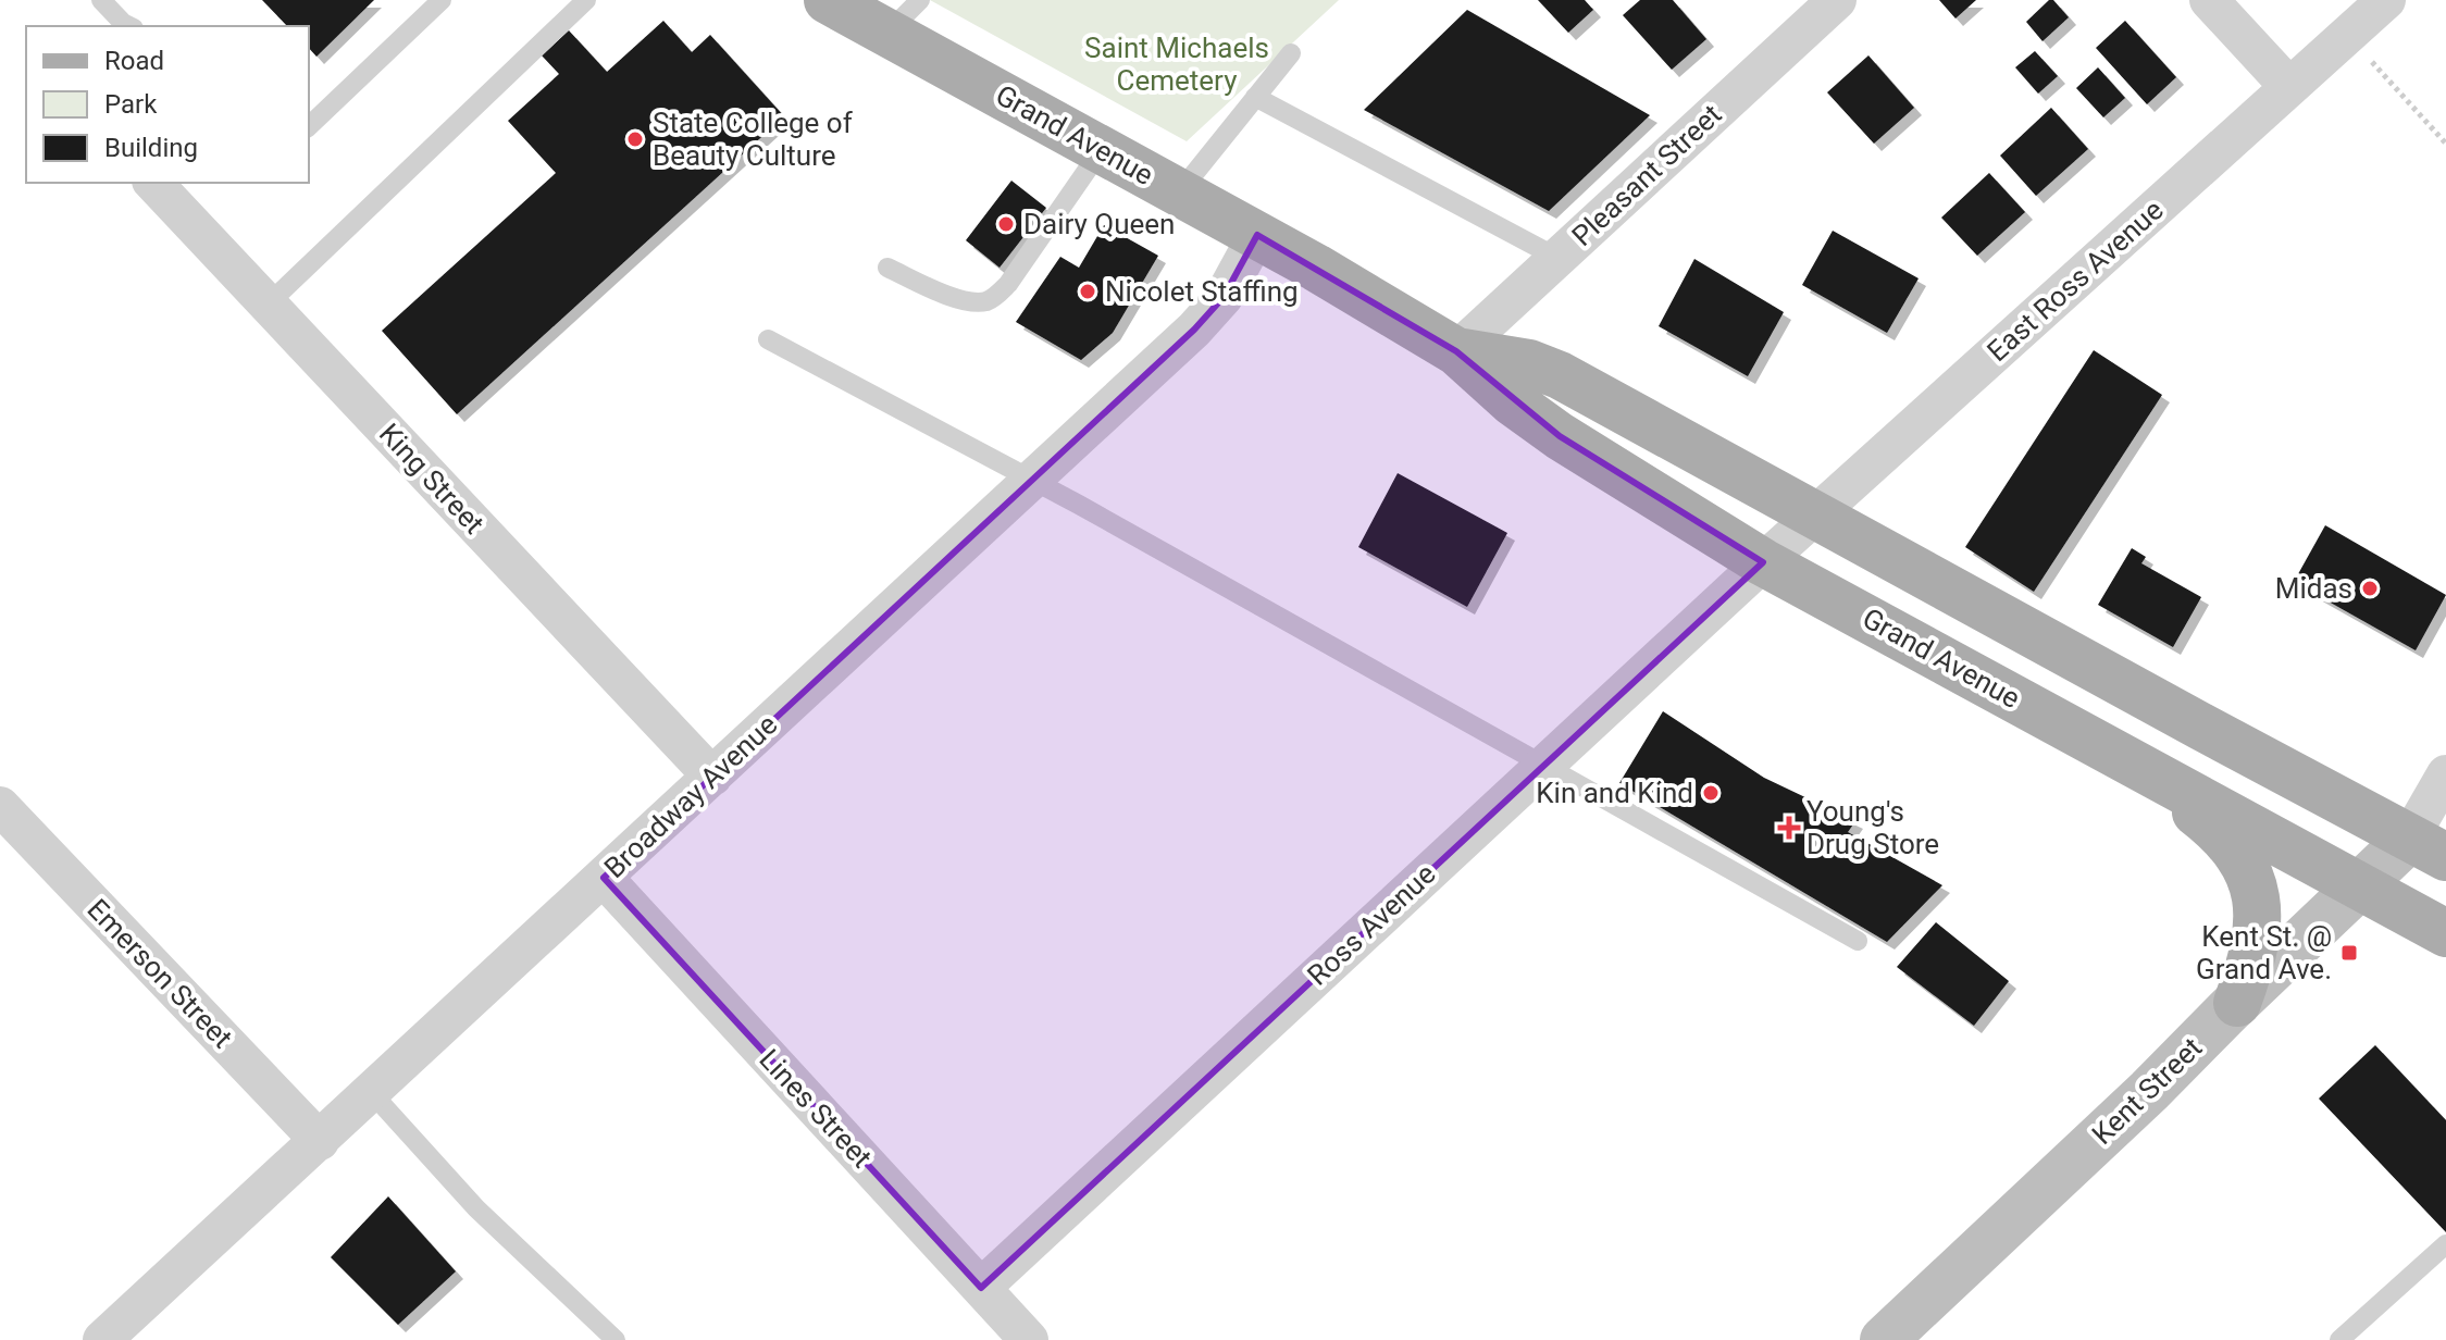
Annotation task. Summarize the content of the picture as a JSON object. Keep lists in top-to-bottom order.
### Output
{
  "streets": {
    "main road": ["Grand Avenue"],
    "street": [
      "Pleasant Street",
      "East Ross Avenue",
      "King Street",
      "Broadway Avenue",
      "Ross Avenue",
      "Emerson Street",
      "Kent Street",
      "Lines Street"
    ]
  },
  "crossings": [
    ["Grand Avenue", "Pleasant Street"],
    ["Grand Avenue", "East Ross Avenue"],
    ["Grand Avenue", "Broadway Avenue"],
    ["Grand Avenue", "Ross Avenue"],
    ["Grand Avenue", "Kent Street"],
    ["East Ross Avenue", "Ross Avenue"],
    ["King Street", "Broadway Avenue"],
    ["Broadway Avenue", "Emerson Street"],
    ["Broadway Avenue", "Lines Street"],
    ["Ross Avenue", "Lines Street"]
  ],
  "parks": ["Saint Michaels Cemetery"],
  "places": {
    "other": [
      "State College of Beauty Culture",
      "Dairy Queen",
      "Nicolet Staffing",
      "Midas",
      "Kin and Kind"
    ],
    "health": ["Young's Drug Store"],
    "transit": ["Kent St. @ Grand Ave."]
  },
  "legend": ["Road", "Park", "Building"]
}
